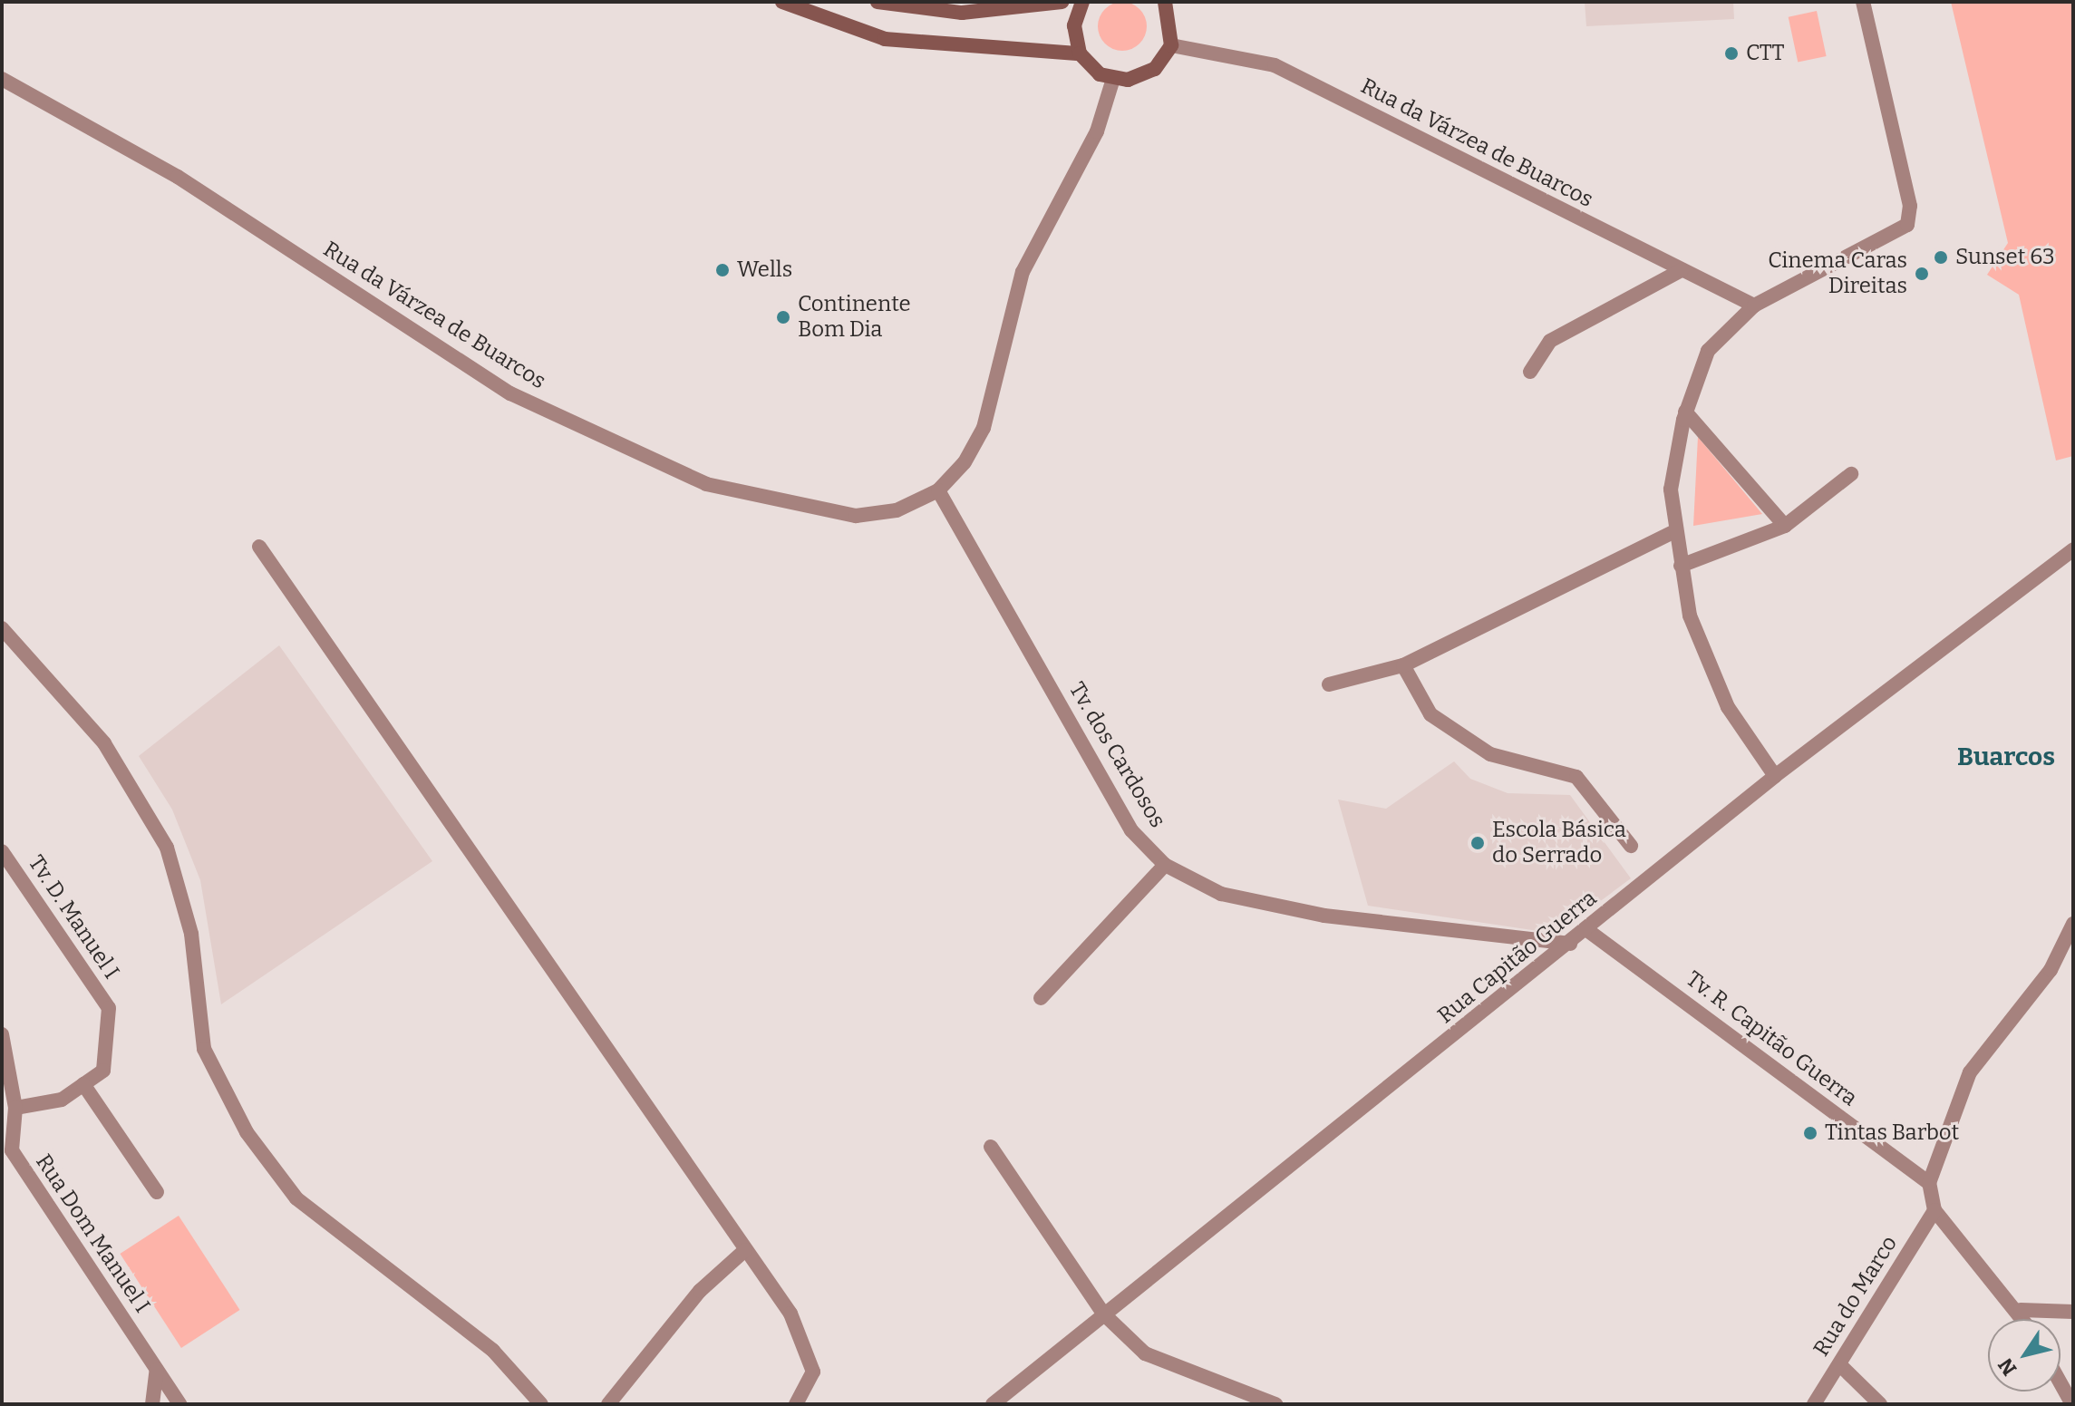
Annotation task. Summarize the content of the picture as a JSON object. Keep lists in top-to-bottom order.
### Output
{
  "streets": {
    "street": [
      "Rua da Várzea de Buarcos",
      "Tv. dos Cardosos",
      "Tv. D. Manuel I",
      "Rua Capitão Guerra",
      "Tv. R. Capitão Guerra",
      "Rua Dom Manuel I",
      "Rua do Marco"
    ]
  },
  "crossings": [
    ["Rua da Várzea de Buarcos", "Tv. dos Cardosos"],
    ["Tv. dos Cardosos", "Rua Capitão Guerra"],
    ["Tv. D. Manuel I", "Rua Dom Manuel I"],
    ["Rua Capitão Guerra", "Tv. R. Capitão Guerra"]
  ],
  "districts": ["Buarcos"],
  "places": [
    "CTT",
    "Sunset 63",
    "Wells",
    "Cinema Caras Direitas",
    "Continente Bom Dia",
    "Escola Básica do Serrado",
    "Tintas Barbot"
  ],
  "north": "bottom left"
}
